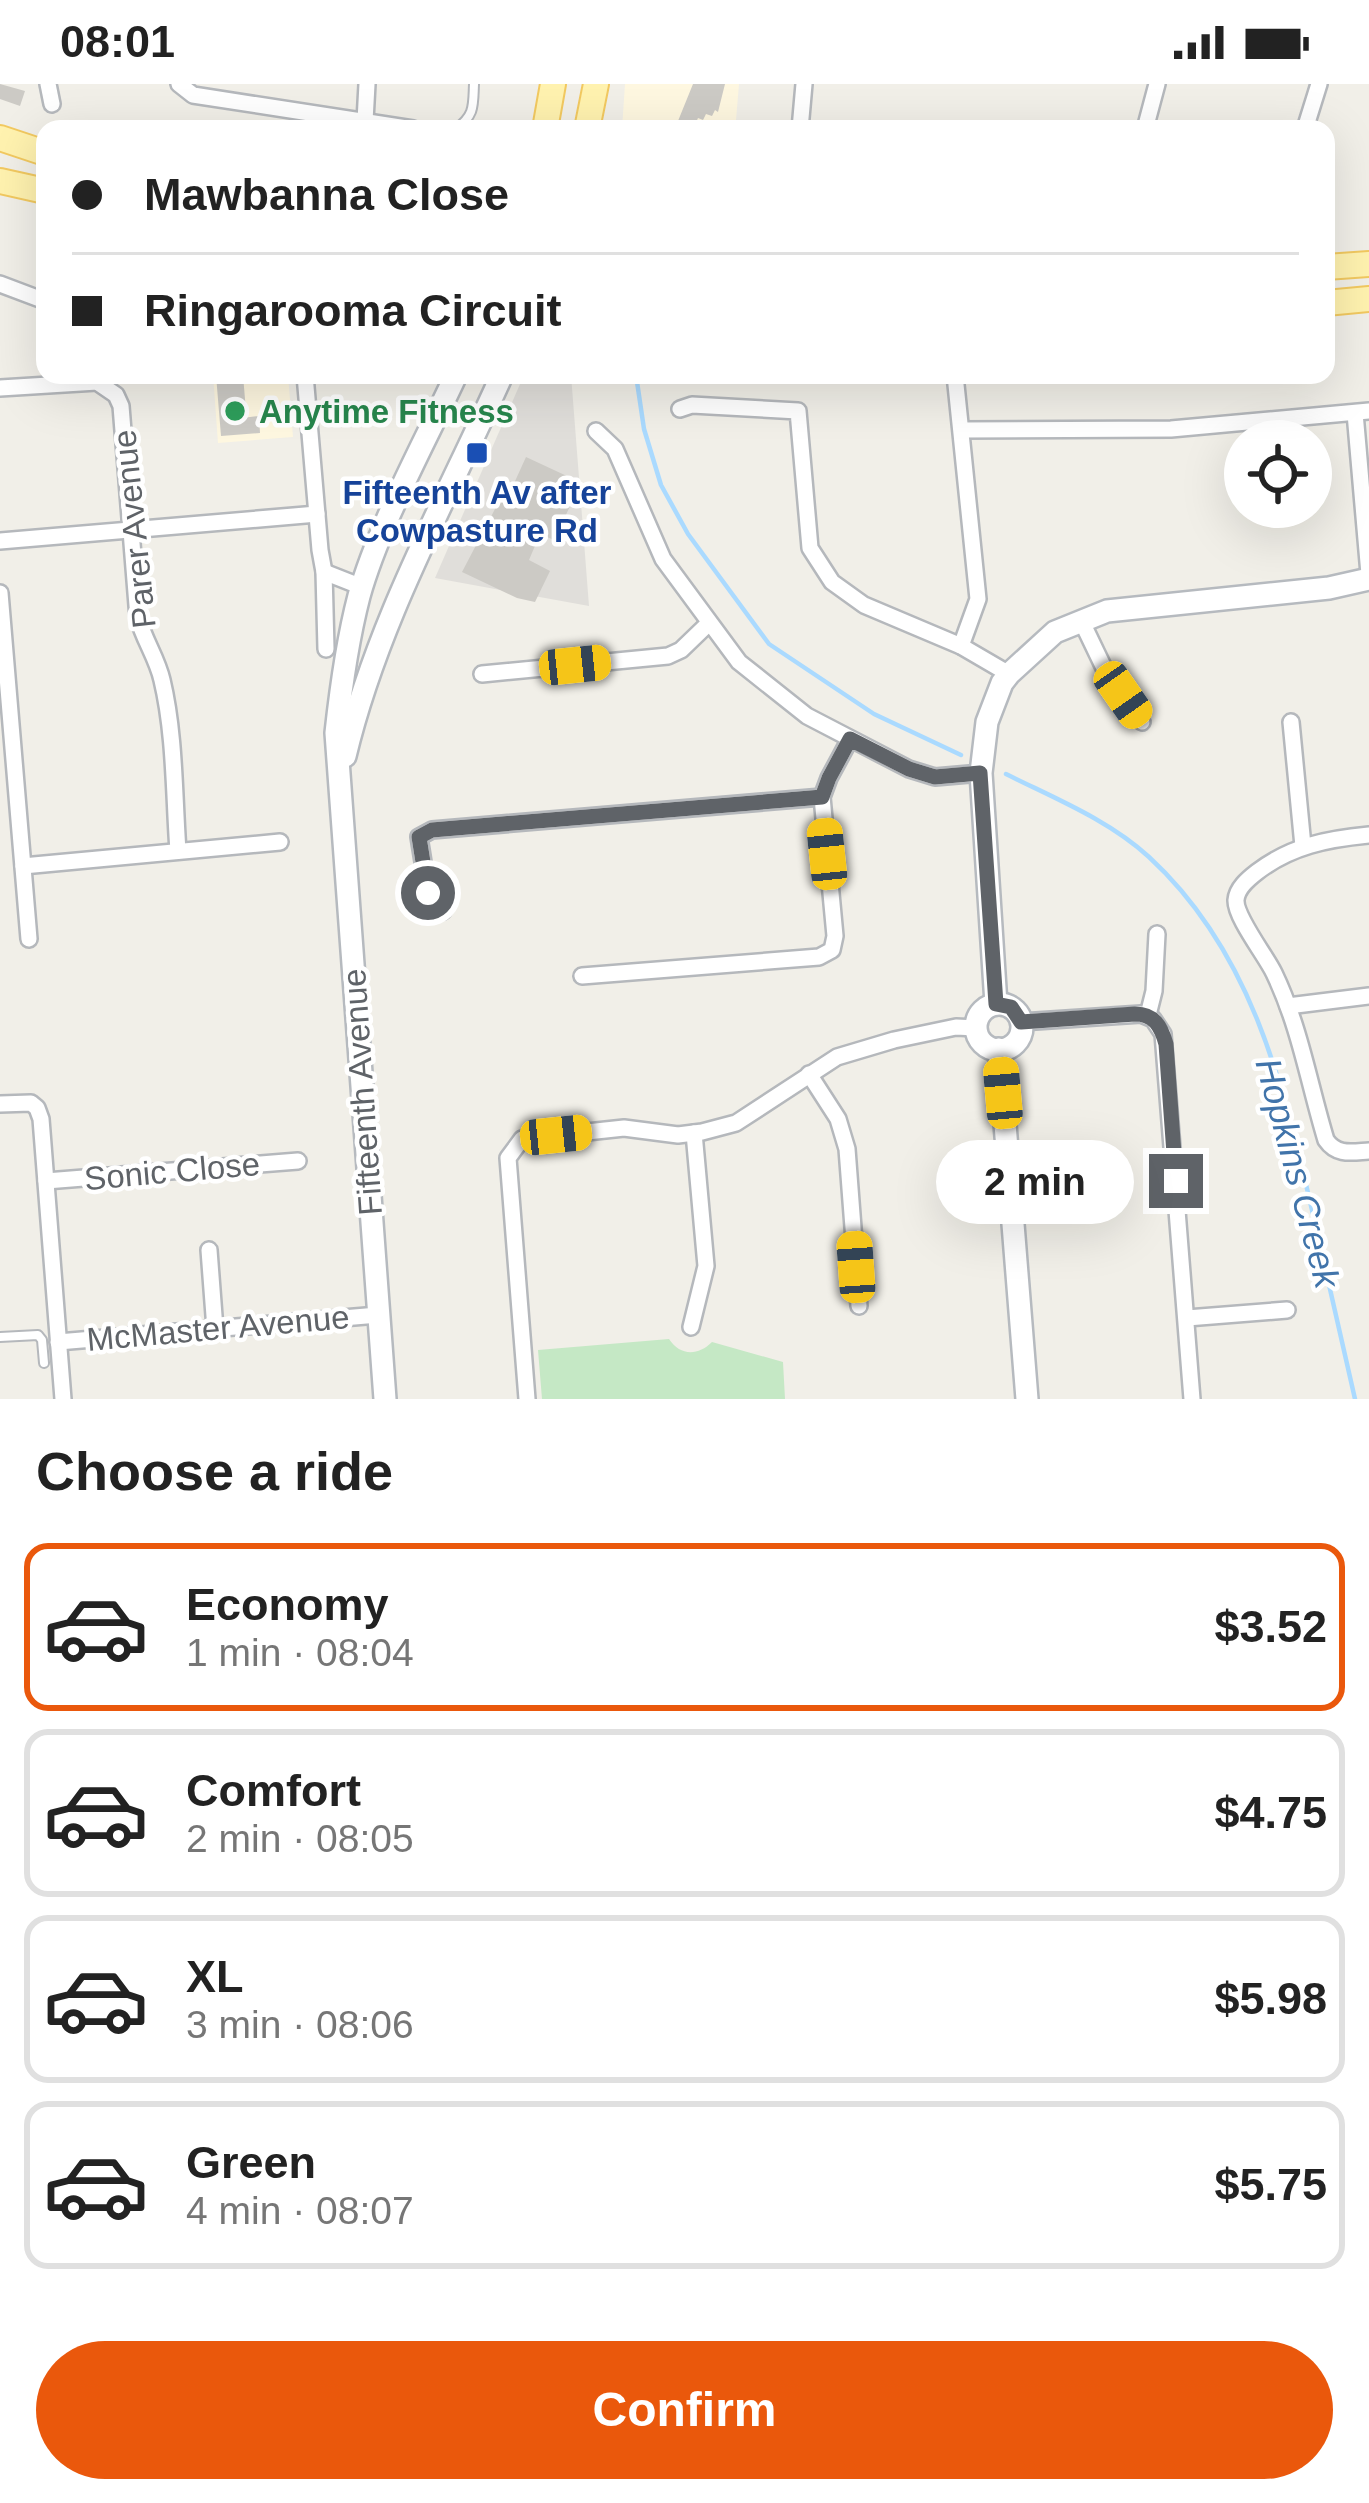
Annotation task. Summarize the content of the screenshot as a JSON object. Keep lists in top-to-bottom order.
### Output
{
  "streets": {
    "main road": ["Fifteenth Avenue"],
    "street": ["Parer Avenue", "Sonic Close", "McMaster Avenue"]
  },
  "crossings": [
    ["Fifteenth Avenue", "McMaster Avenue"]
  ],
  "water": ["Hopkins Creek"],
  "places": {
    "other": ["Anytime Fitness"],
    "transit": ["Fifteenth Av after Cowpasture Rd"]
  },
  "page": {
    "status": "08:01",
    "banner": ["Mawbanna Close", "Ringarooma Circuit"],
    "bubble": "2 min",
    "heading": "Choose a ride",
    "list": [
      {
        "name": "Economy",
        "note": "1 min · 08:04",
        "value": "$3.52"
      },
      {
        "name": "Comfort",
        "note": "2 min · 08:05",
        "value": "$4.75"
      },
      {
        "name": "XL",
        "note": "3 min · 08:06",
        "value": "$5.98"
      },
      {
        "name": "Green",
        "note": "4 min · 08:07",
        "value": "$5.75"
      }
    ],
    "buttons": "Confirm"
  }
}
